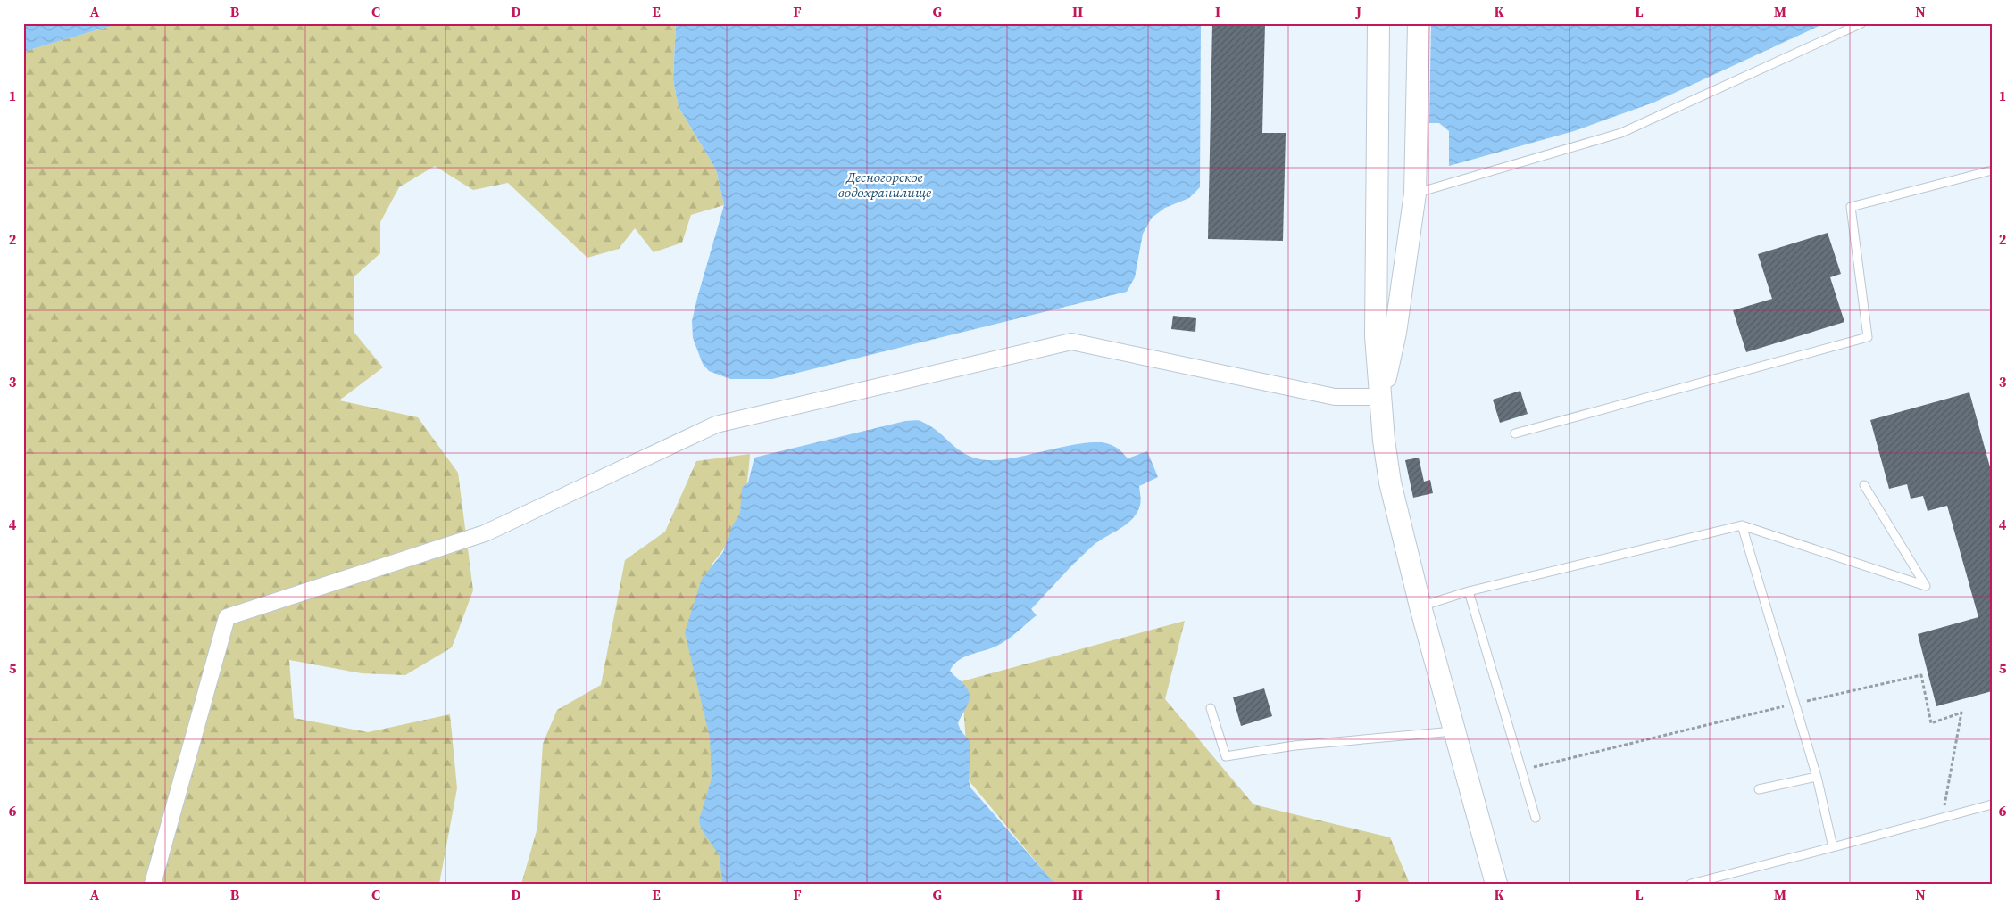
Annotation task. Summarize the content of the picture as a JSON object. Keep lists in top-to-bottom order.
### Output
{
  "water": ["Десногорское водохранилище"],
  "grid": {
    "columns": [
      "A",
      "B",
      "C",
      "D",
      "E",
      "F",
      "G",
      "H",
      "I",
      "J",
      "K",
      "L",
      "M",
      "N"
    ],
    "rows": [
      "1",
      "2",
      "3",
      "4",
      "5",
      "6"
    ]
  }
}
